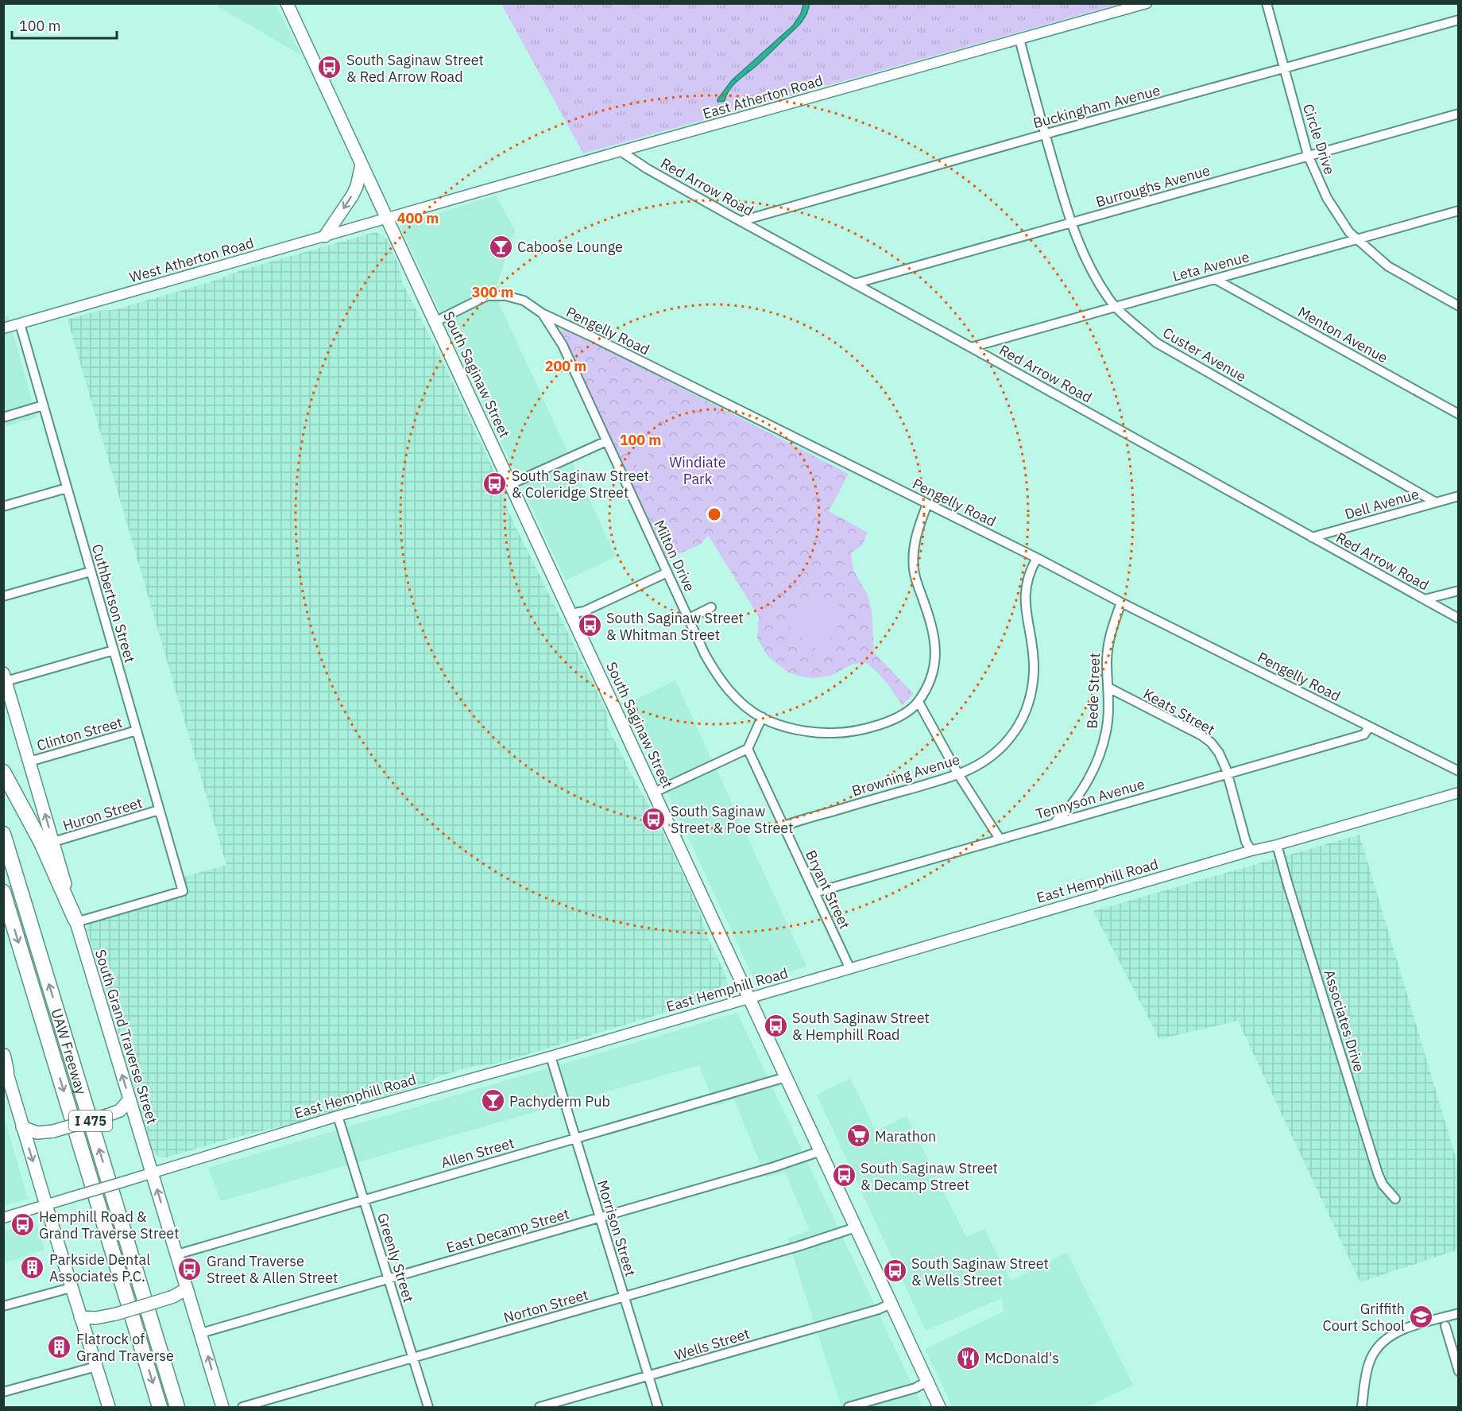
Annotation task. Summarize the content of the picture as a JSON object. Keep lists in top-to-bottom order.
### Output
{
  "streets": {
    "highway": ["UAW Freeway", "I 475"],
    "main road": ["South Saginaw Street", "South Grand Traverse Street"],
    "street": [
      "East Atherton Road",
      "Buckingham Avenue",
      "Circle Drive",
      "Burroughs Avenue",
      "Red Arrow Road",
      "West Atherton Road",
      "Leta Avenue",
      "Pengelly Road",
      "Menton Avenue",
      "Custer Avenue",
      "Dell Avenue",
      "Milton Drive",
      "Cuthbertson Street",
      "Bede Street",
      "Keats Street",
      "Clinton Street",
      "Browning Avenue",
      "Tennyson Avenue",
      "Huron Street",
      "East Hemphill Road",
      "Bryant Street",
      "Associates Drive",
      "Allen Street",
      "Morrison Street",
      "East Decamp Street",
      "Greenly Street",
      "Norton Street",
      "Wells Street"
    ]
  },
  "crossings": [
    ["East Atherton Road", "Red Arrow Road"],
    ["East Atherton Road", "West Atherton Road"],
    ["East Atherton Road", "Custer Avenue"],
    ["East Atherton Road", "South Saginaw Street"],
    ["Buckingham Avenue", "Circle Drive"],
    ["Buckingham Avenue", "Red Arrow Road"],
    ["Buckingham Avenue", "Custer Avenue"],
    ["Circle Drive", "Burroughs Avenue"],
    ["Circle Drive", "Leta Avenue"],
    ["Burroughs Avenue", "Red Arrow Road"],
    ["Burroughs Avenue", "Custer Avenue"],
    ["Red Arrow Road", "Leta Avenue"],
    ["Red Arrow Road", "Dell Avenue"],
    ["West Atherton Road", "South Saginaw Street"],
    ["West Atherton Road", "Cuthbertson Street"],
    ["Leta Avenue", "Menton Avenue"],
    ["Leta Avenue", "Custer Avenue"],
    ["Pengelly Road", "South Saginaw Street"],
    ["Pengelly Road", "Milton Drive"],
    ["Pengelly Road", "Bede Street"],
    ["Pengelly Road", "Browning Avenue"],
    ["Pengelly Road", "Tennyson Avenue"],
    ["Custer Avenue", "Dell Avenue"],
    ["South Saginaw Street", "East Hemphill Road"],
    ["South Saginaw Street", "Allen Street"],
    ["South Saginaw Street", "East Decamp Street"],
    ["South Saginaw Street", "Norton Street"],
    ["South Saginaw Street", "Wells Street"],
    ["Cuthbertson Street", "Clinton Street"],
    ["Cuthbertson Street", "Huron Street"],
    ["Cuthbertson Street", "South Grand Traverse Street"],
    ["Bede Street", "Keats Street"],
    ["Bede Street", "Tennyson Avenue"],
    ["Keats Street", "Tennyson Avenue"],
    ["Keats Street", "East Hemphill Road"],
    ["Clinton Street", "South Grand Traverse Street"],
    ["Browning Avenue", "Bryant Street"],
    ["Tennyson Avenue", "Bryant Street"],
    ["Huron Street", "South Grand Traverse Street"],
    ["East Hemphill Road", "Bryant Street"],
    ["East Hemphill Road", "Associates Drive"],
    ["East Hemphill Road", "South Grand Traverse Street"],
    ["East Hemphill Road", "Morrison Street"],
    ["East Hemphill Road", "Greenly Street"],
    ["South Grand Traverse Street", "Allen Street"],
    ["South Grand Traverse Street", "East Decamp Street"],
    ["Allen Street", "Morrison Street"],
    ["Allen Street", "Greenly Street"],
    ["Morrison Street", "East Decamp Street"],
    ["Morrison Street", "Norton Street"],
    ["Morrison Street", "Wells Street"],
    ["East Decamp Street", "Greenly Street"],
    ["Greenly Street", "Norton Street"]
  ],
  "one_way": ["South Grand Traverse Street"],
  "parks": ["Windiate Park"],
  "places": {
    "bus stop": [
      "South Saginaw Street & Red Arrow Road",
      "South Saginaw Street & Coleridge Street",
      "South Saginaw Street & Whitman Street",
      "South Saginaw Street & Poe Street",
      "South Saginaw Street & Hemphill Road",
      "South Saginaw Street & Decamp Street",
      "Hemphill Road & Grand Traverse Street",
      "Grand Traverse Street & Allen Street",
      "South Saginaw Street & Wells Street"
    ],
    "bar": ["Caboose Lounge", "Pachyderm Pub"],
    "supermarket": ["Marathon"],
    "building": ["Parkside Dental Associates P.C.", "Flatrock of Grand Traverse"],
    "school or university": ["Griffith Court School"],
    "restaurant": ["McDonald's"]
  },
  "scale_bar": "100 m",
  "rings": [
    "400 m",
    "300 m",
    "200 m",
    "100 m"
  ]
}
